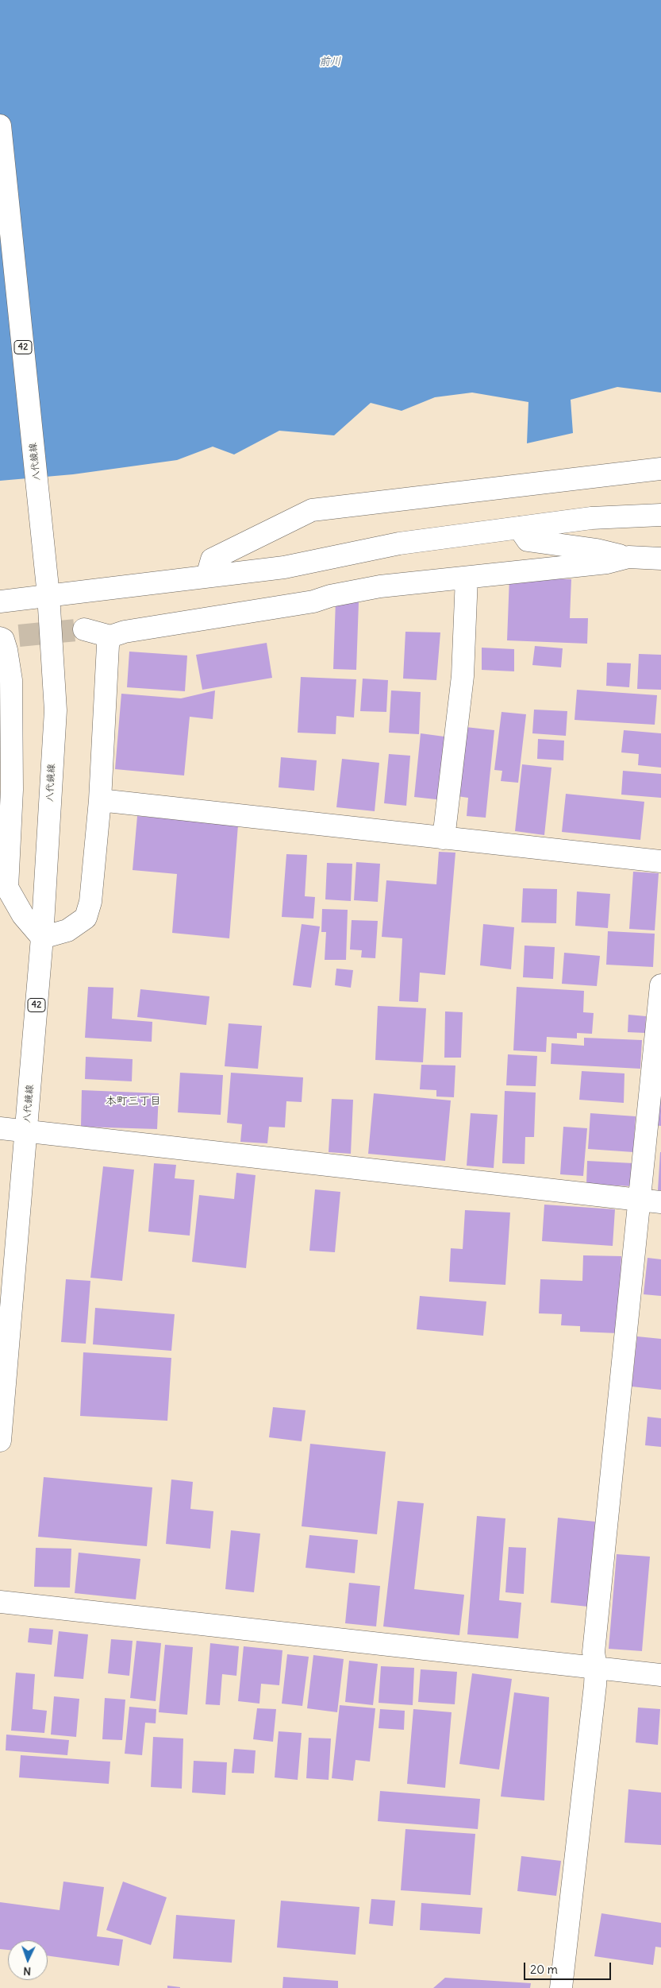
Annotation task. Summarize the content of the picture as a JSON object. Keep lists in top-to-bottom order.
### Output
{
  "streets": {
    "street": ["42", "八代鏡線"]
  },
  "districts": ["本町三丁目"],
  "water": ["前川"],
  "scale_bar": "20 m",
  "north": "bottom"
}
